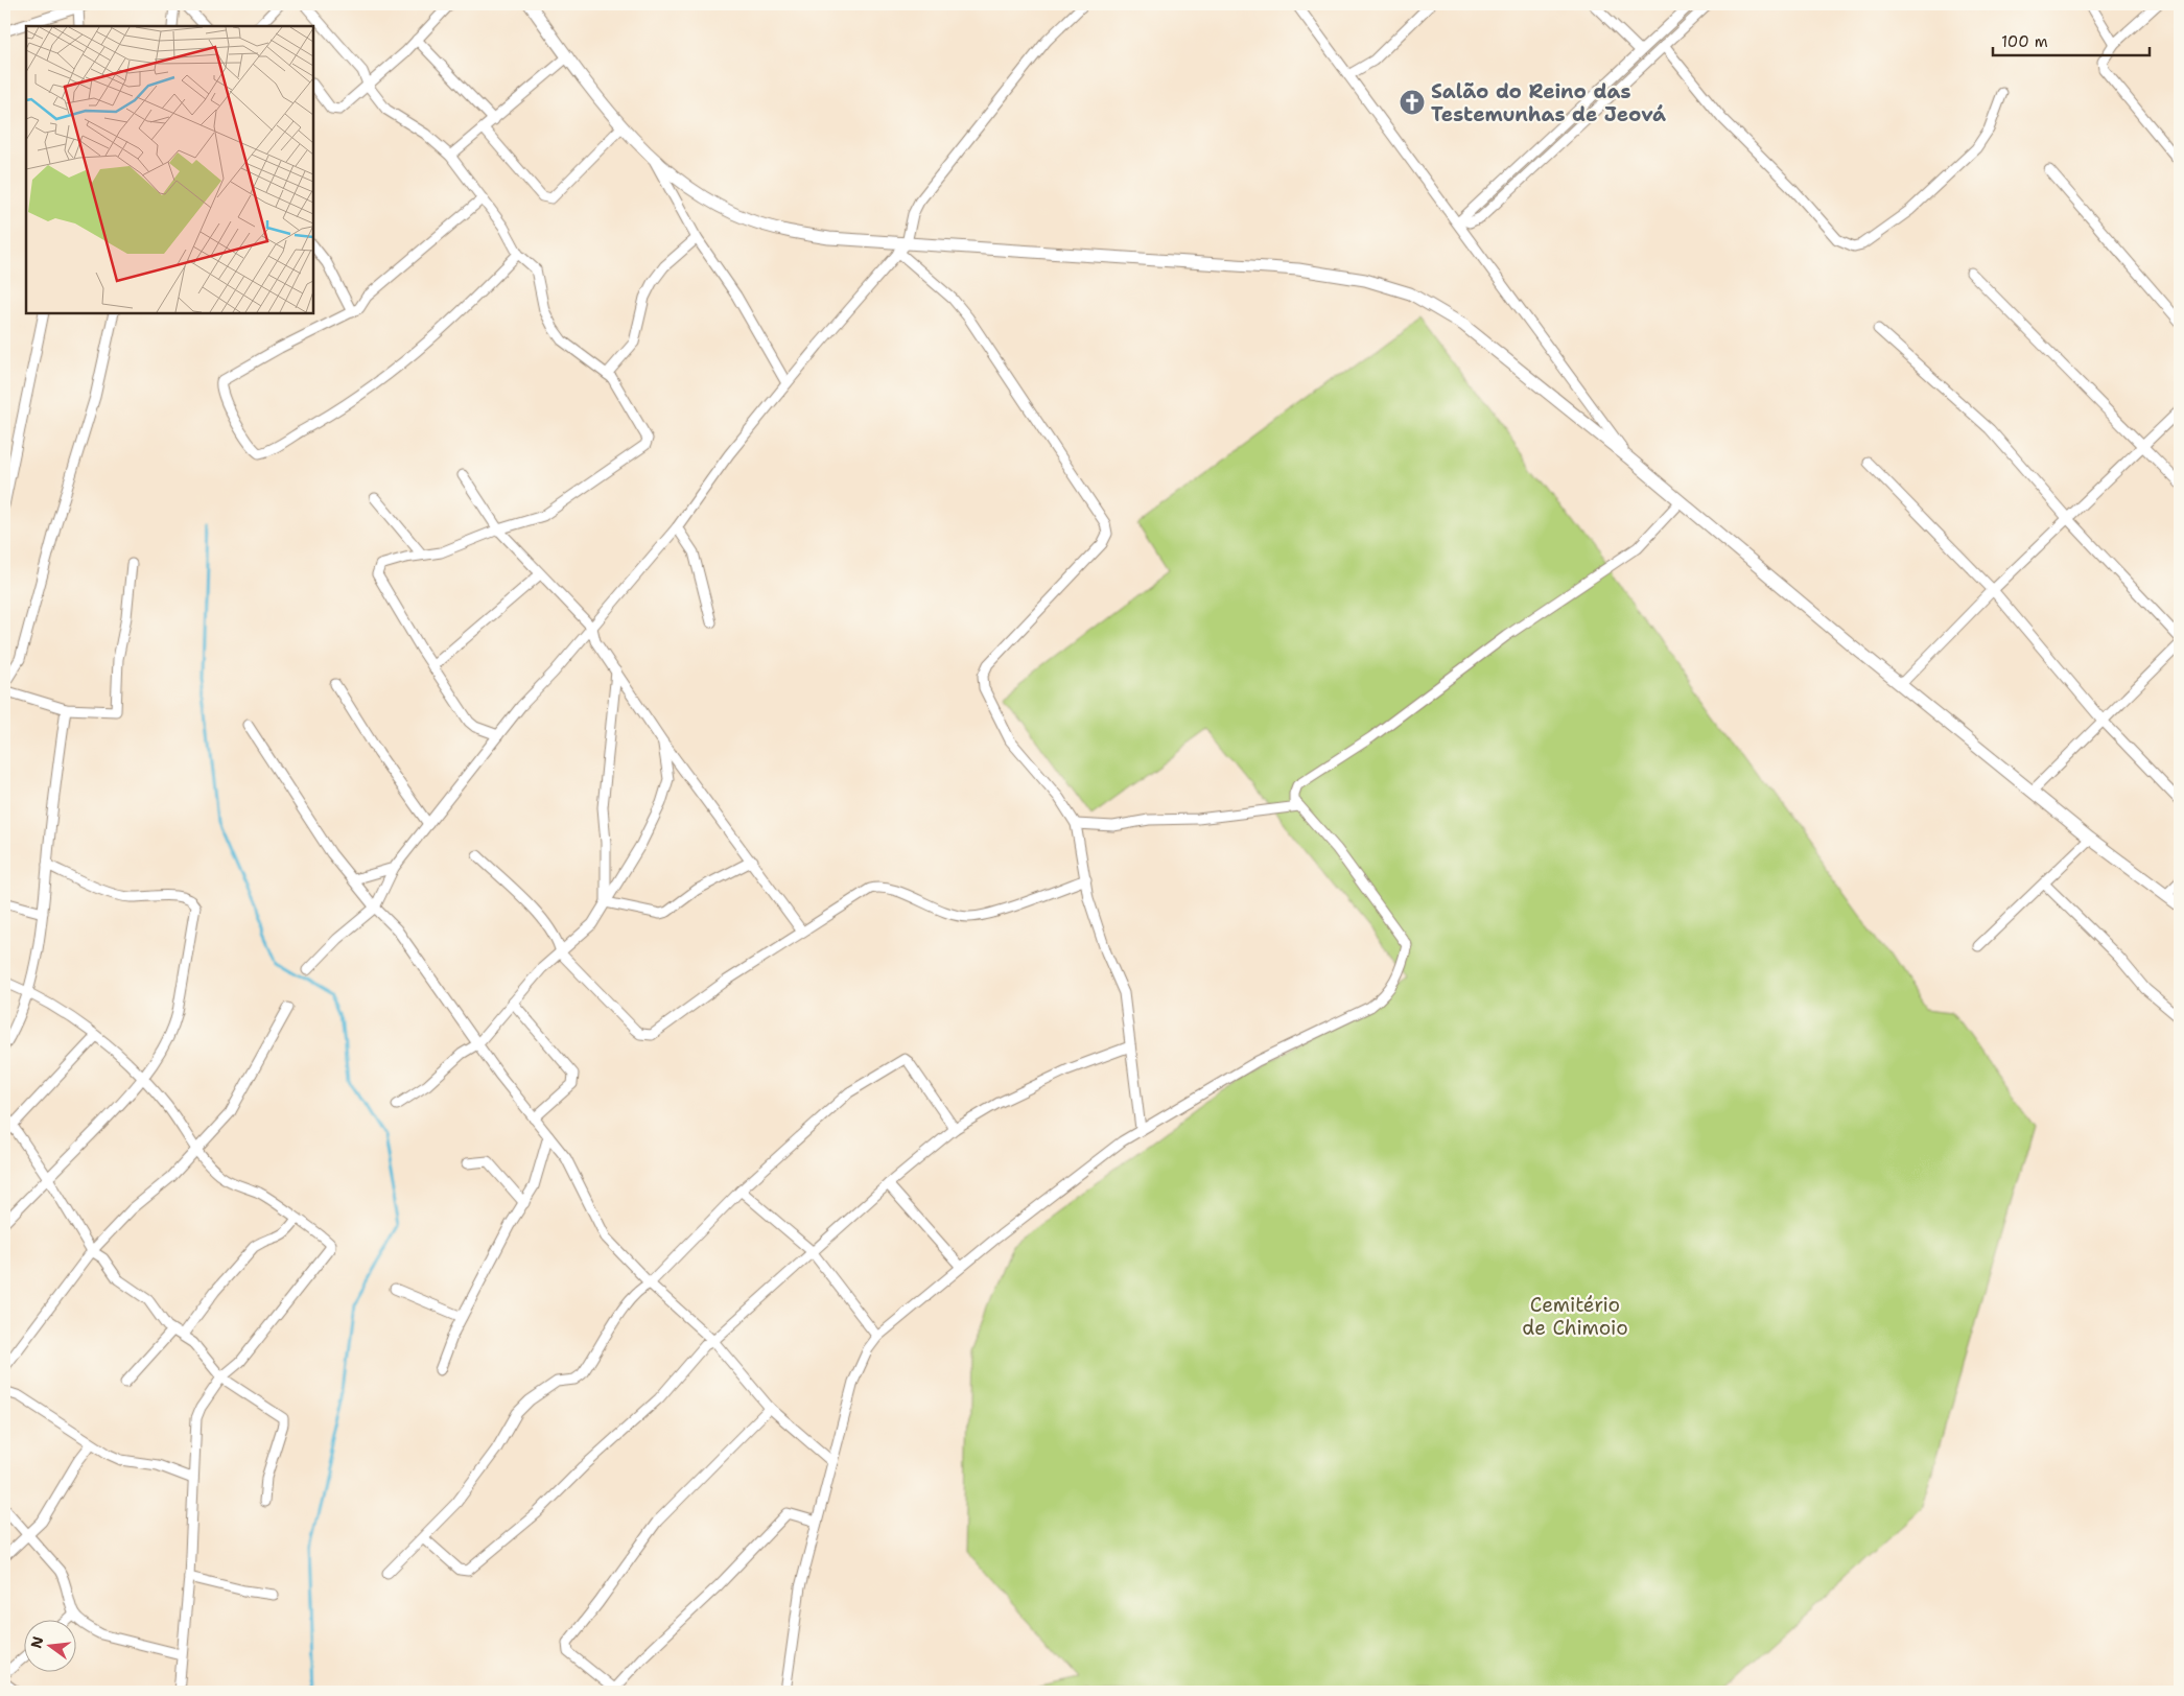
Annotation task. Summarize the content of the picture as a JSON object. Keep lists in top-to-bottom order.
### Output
{
  "parks": ["Cemitério de Chimoio"],
  "places": {
    "church": ["Salão do Reino das Testemunhas de Jeová"]
  },
  "scale_bar": "100 m",
  "north": "left"
}
